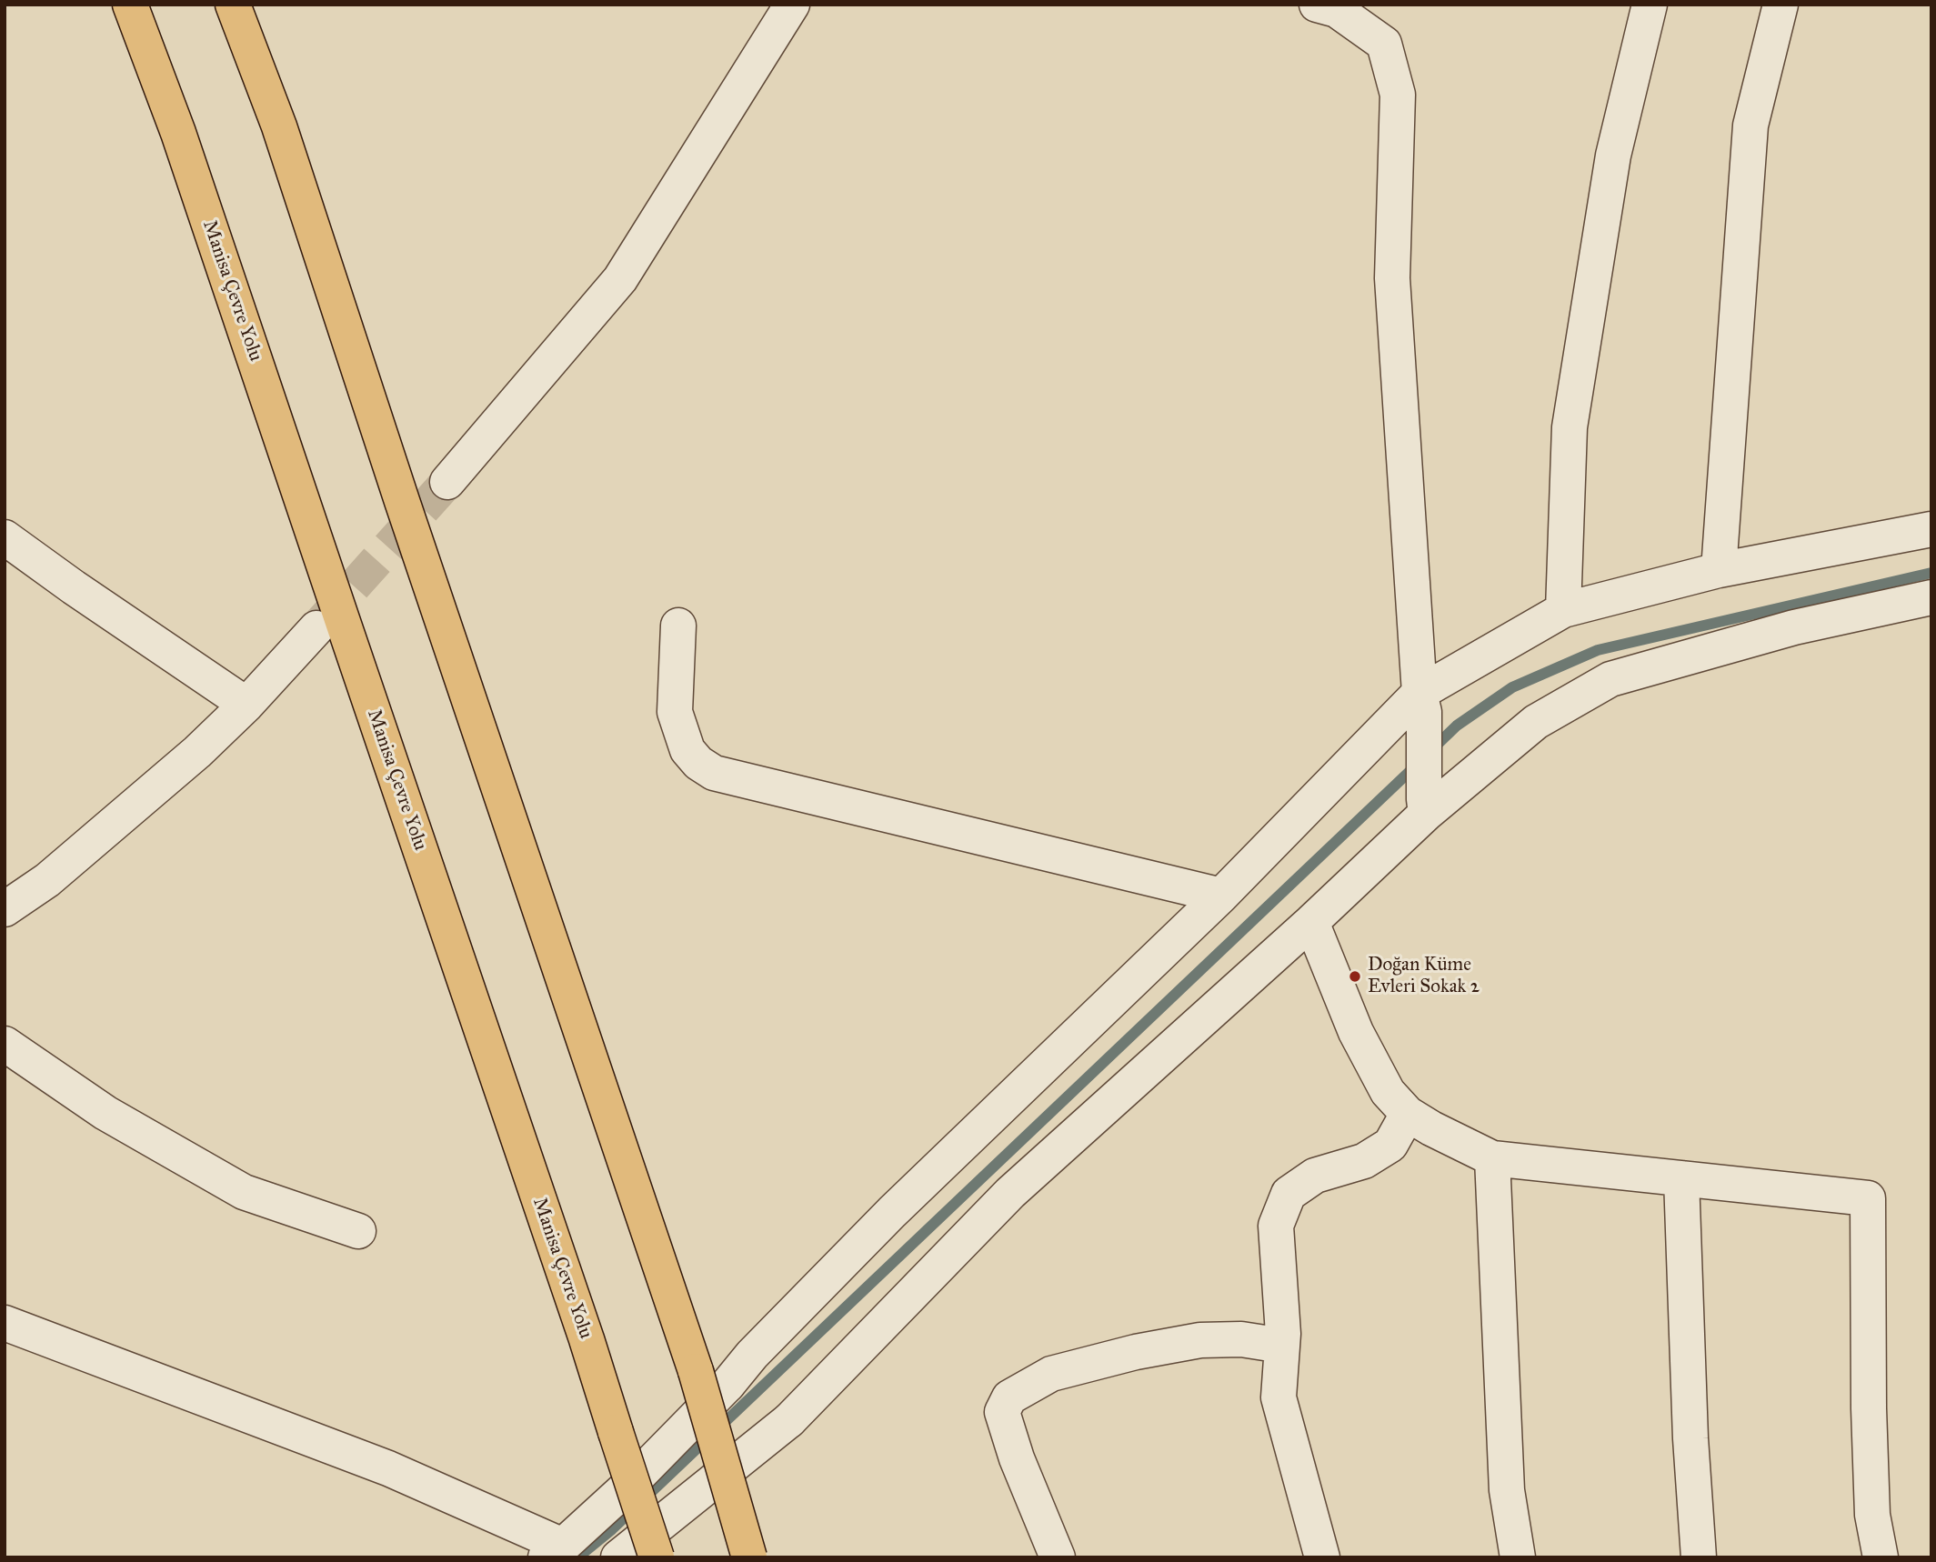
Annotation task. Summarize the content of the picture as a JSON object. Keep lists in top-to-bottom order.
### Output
{
  "streets": {
    "highway": ["Manisa Çevre Yolu"]
  },
  "places": ["Doğan Küme Evleri Sokak 2"]
}
